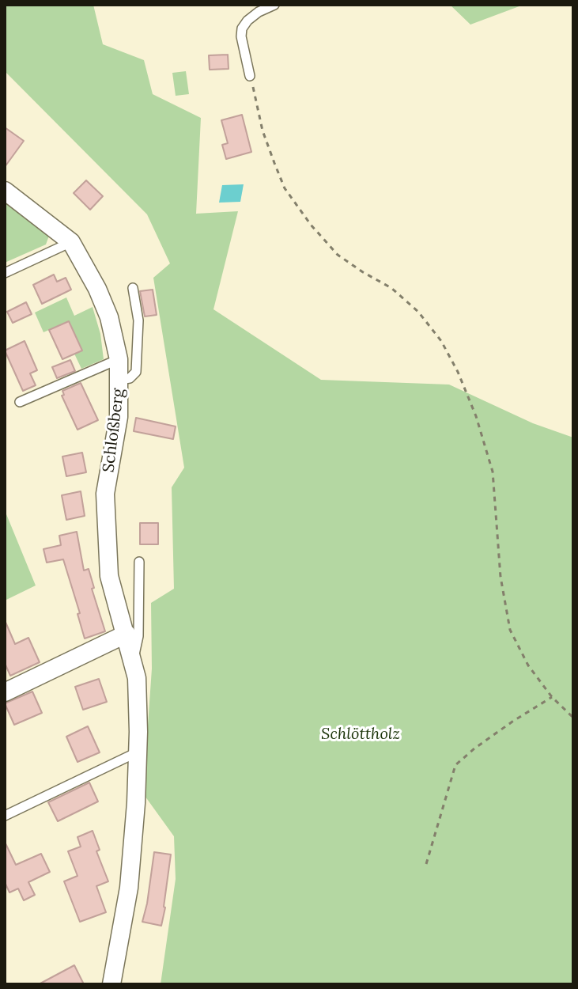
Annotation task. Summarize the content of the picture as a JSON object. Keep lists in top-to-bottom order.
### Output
{
  "streets": {
    "street": ["Schloßberg"]
  },
  "parks": ["Schlöttholz"]
}
